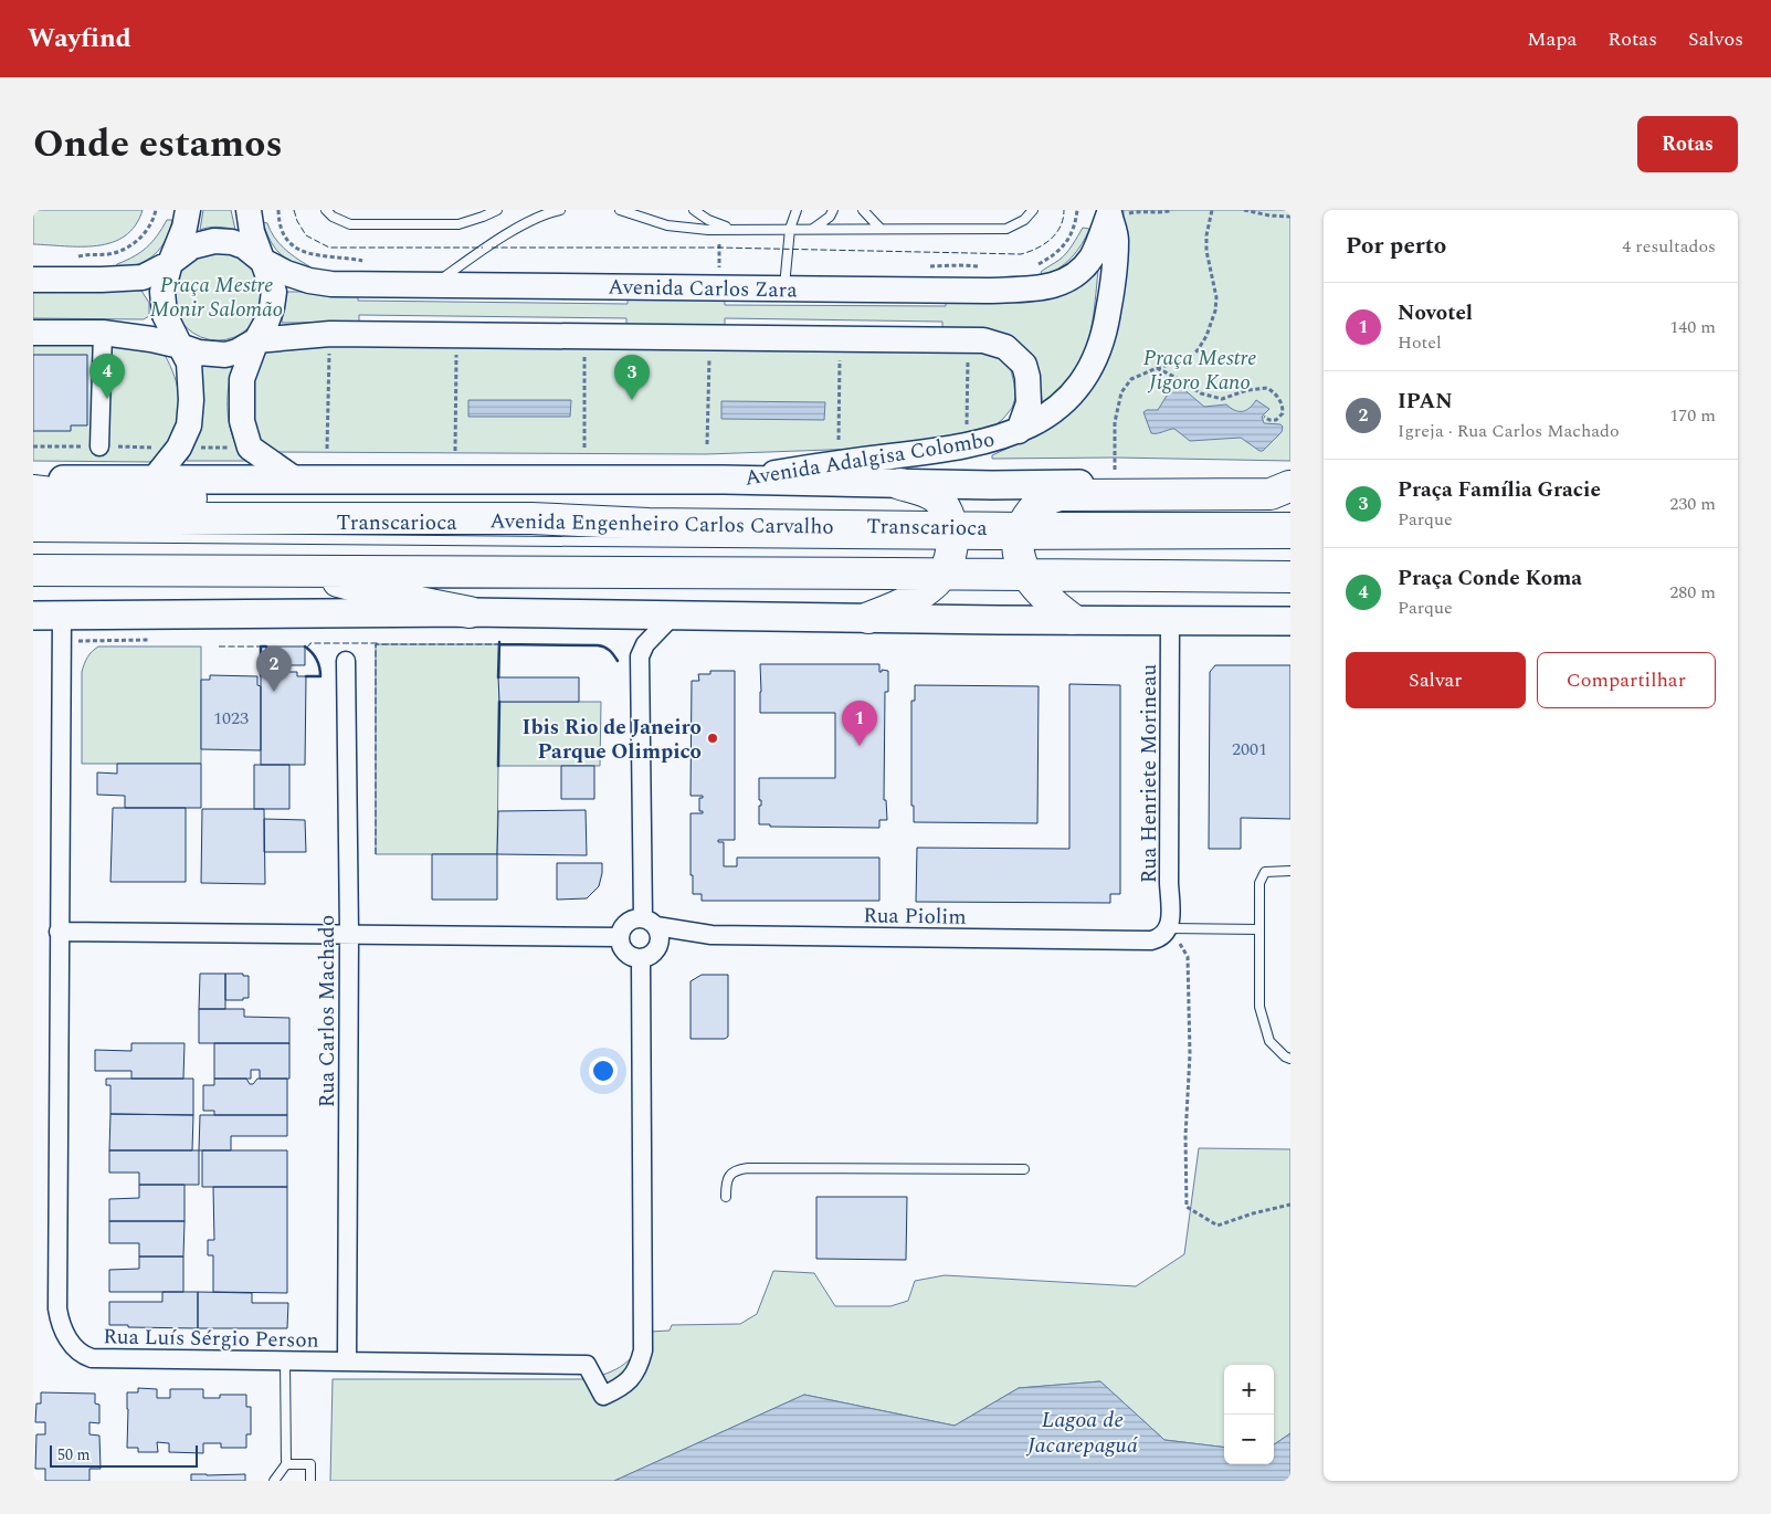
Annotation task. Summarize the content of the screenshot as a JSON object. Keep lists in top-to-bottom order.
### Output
{
  "streets": {
    "highway": ["Avenida Engenheiro Carlos Carvalho"],
    "street": [
      "Avenida Carlos Zara",
      "Avenida Adalgisa Colombo",
      "Rua Henriete Morineau",
      "Rua Piolim",
      "Rua Carlos Machado",
      "Rua Luís Sérgio Person"
    ],
    "lane": ["Transcarioca"]
  },
  "crossings": [
    ["Avenida Carlos Zara", "Avenida Adalgisa Colombo"],
    ["Avenida Adalgisa Colombo", "Avenida Engenheiro Carlos Carvalho"],
    ["Transcarioca", "Avenida Engenheiro Carlos Carvalho"],
    ["Rua Henriete Morineau", "Rua Piolim"],
    ["Rua Piolim", "Rua Luís Sérgio Person"],
    ["Rua Carlos Machado", "Rua Luís Sérgio Person"]
  ],
  "water": ["Lagoa de Jacarepaguá"],
  "parks": ["Praça Mestre Monir Salomão", "Praça Mestre Jigoro Kano"],
  "places": ["Ibis Rio de Janeiro Parque Olimpico"],
  "house_numbers": ["1023", "2001"],
  "scale_bar": "50 m",
  "page": {
    "header": "Wayfind",
    "nav": ["Mapa", "Rotas", "Salvos"],
    "title": "Onde estamos",
    "buttons": [
      "Rotas",
      ["Salvar", "Compartilhar"]
    ],
    "heading": ["Por perto", "4 resultados"],
    "list": [
      {
        "mark": "1",
        "name": "Novotel",
        "note": "Hotel",
        "value": "140 m"
      },
      {
        "mark": "2",
        "name": "IPAN",
        "note": "Igreja · Rua Carlos Machado",
        "value": "170 m"
      },
      {
        "mark": "3",
        "name": "Praça Família Gracie",
        "note": "Parque",
        "value": "230 m"
      },
      {
        "mark": "4",
        "name": "Praça Conde Koma",
        "note": "Parque",
        "value": "280 m"
      }
    ],
    "pins": [
      "4",
      "3",
      "2",
      "1"
    ],
    "map_buttons": ["+", "−"],
    "scale": "50 m"
  }
}
